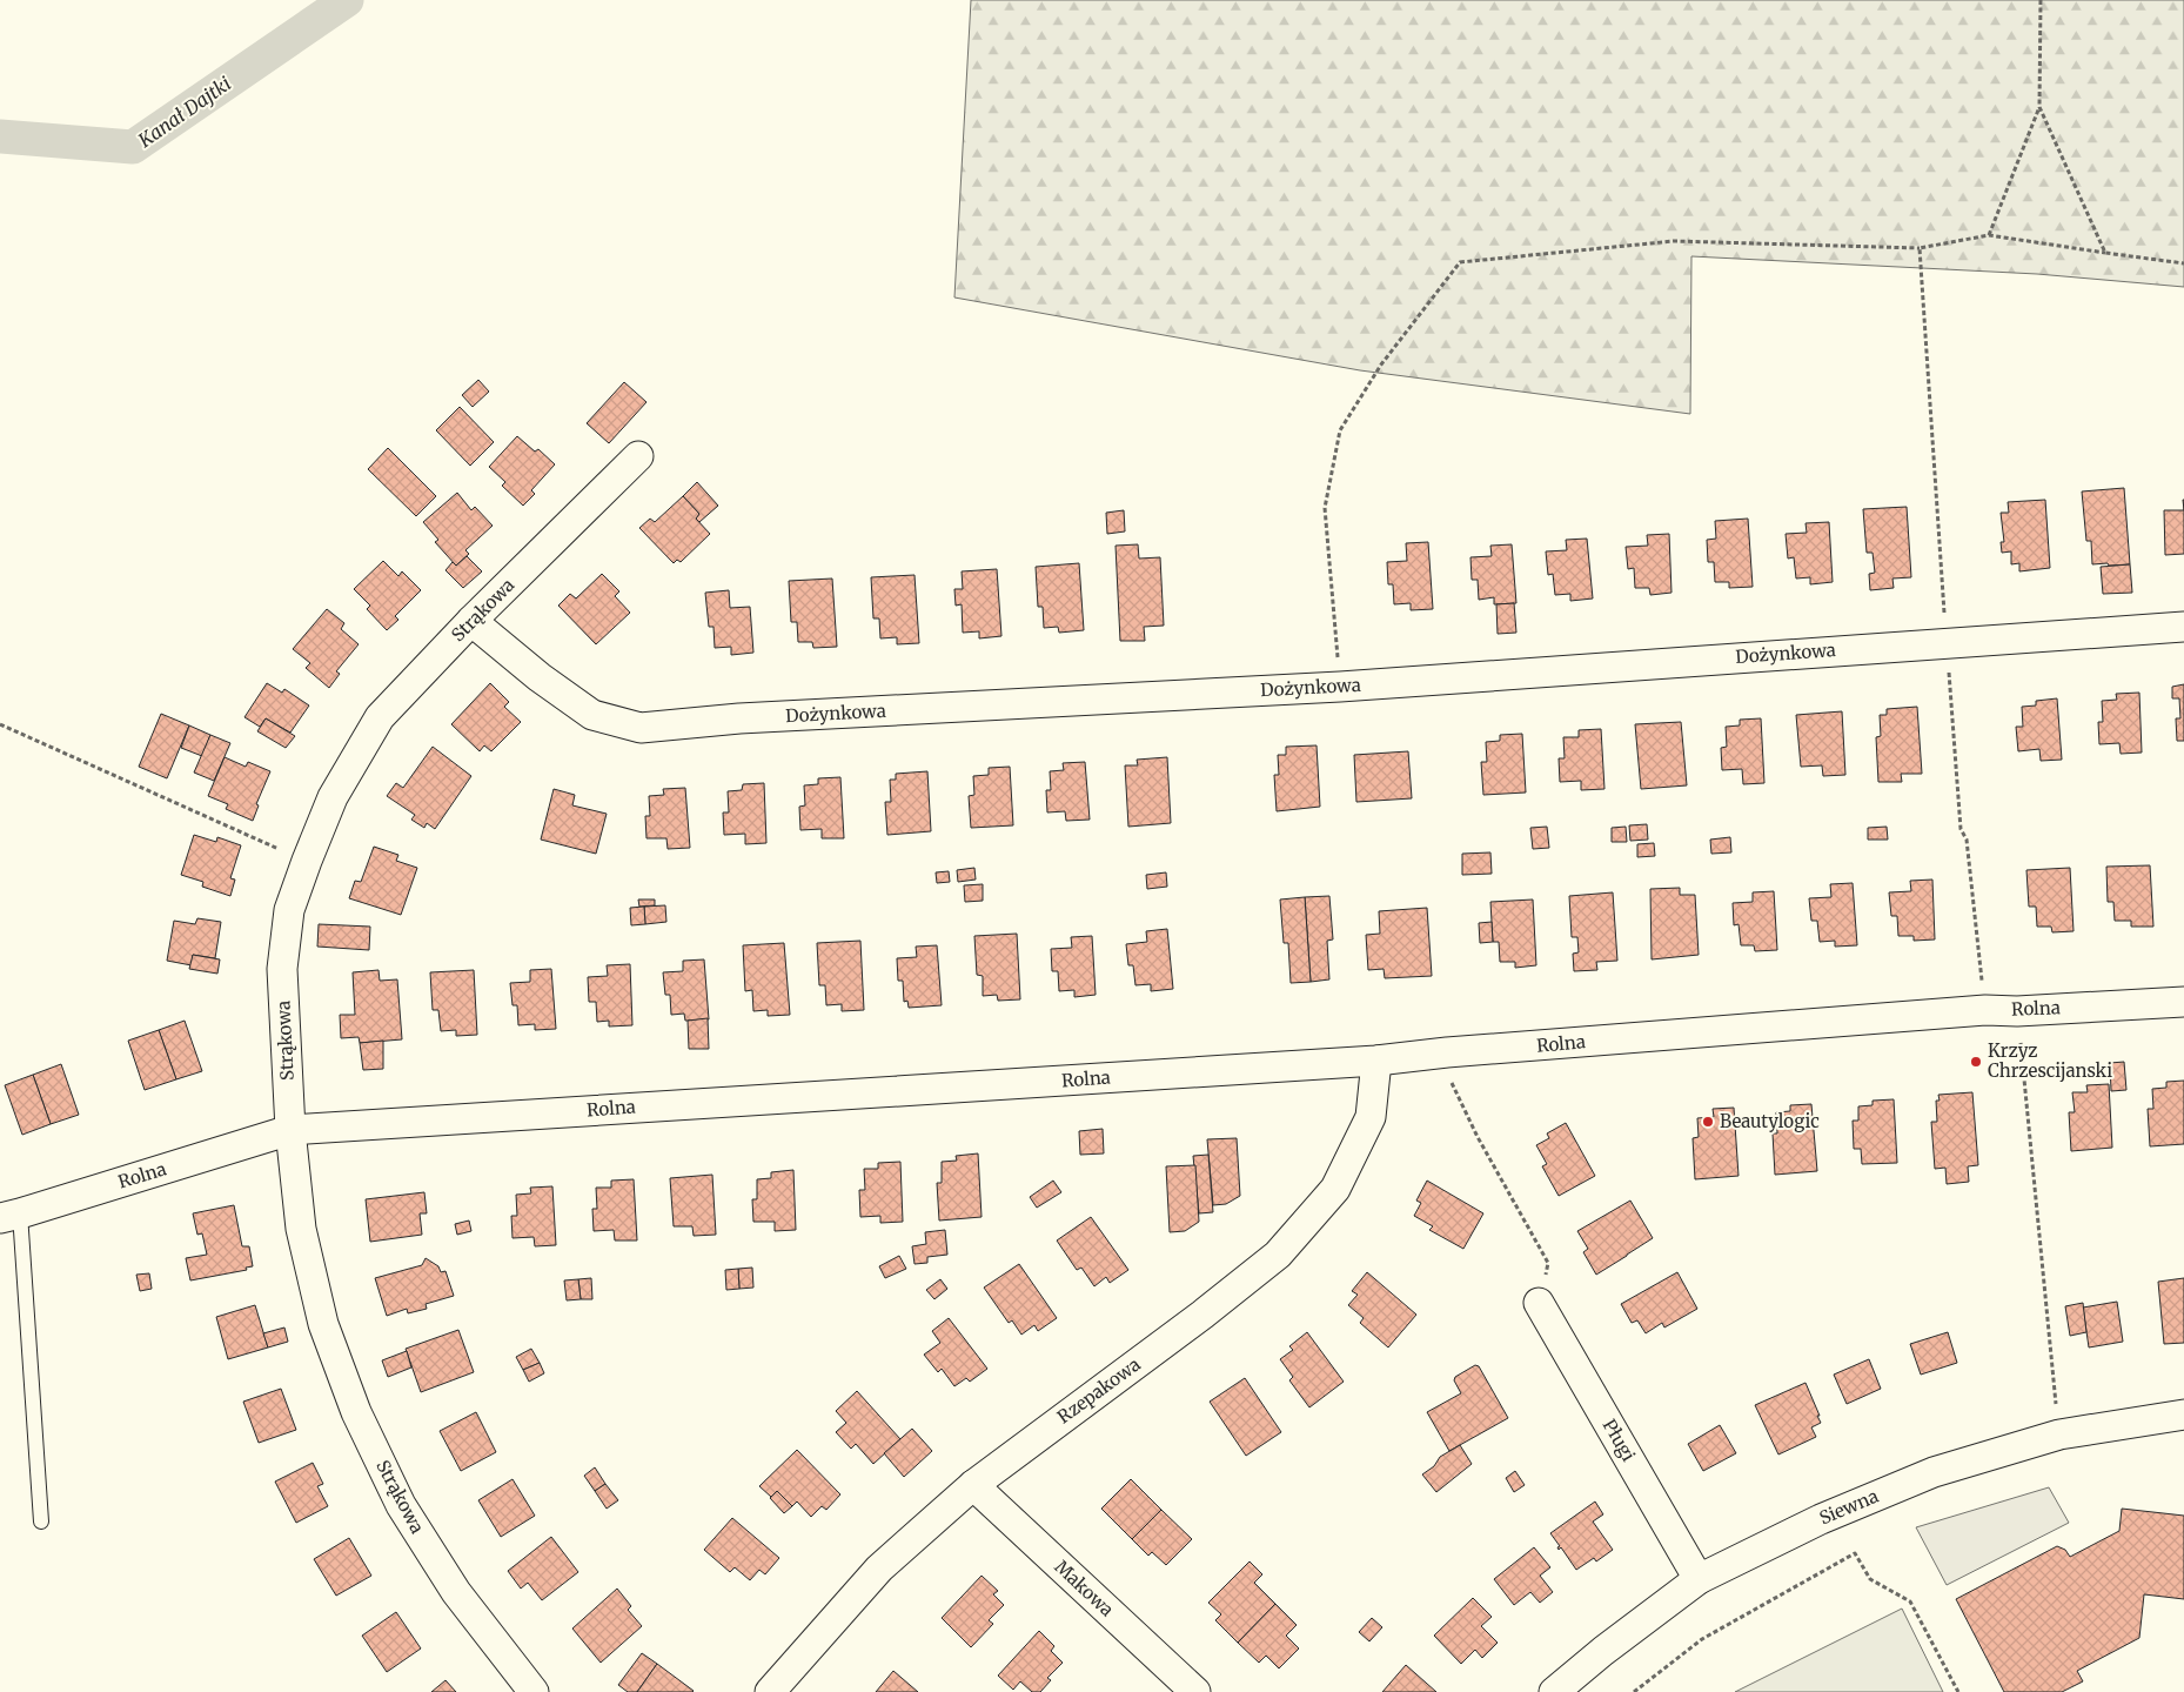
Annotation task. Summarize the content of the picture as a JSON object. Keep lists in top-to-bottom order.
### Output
{
  "streets": {
    "street": [
      "Strąkowa",
      "Dożynkowa",
      "Rolna",
      "Rzepakowa",
      "Pługi",
      "Siewna",
      "Makowa"
    ]
  },
  "crossings": [
    ["Strąkowa", "Dożynkowa"],
    ["Strąkowa", "Rolna"],
    ["Rolna", "Rzepakowa"],
    ["Rzepakowa", "Makowa"],
    ["Pługi", "Siewna"]
  ],
  "water": ["Kanał Dajtki"],
  "places": ["Krzyz Chrzescijanski", "Beautylogic"]
}
